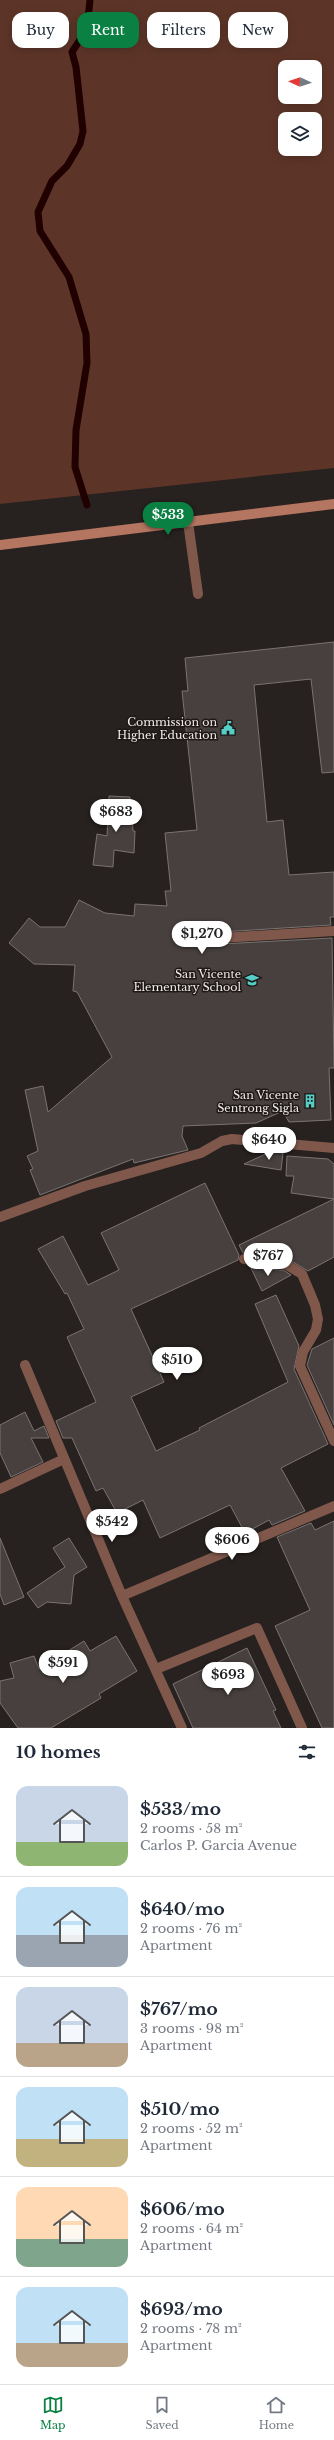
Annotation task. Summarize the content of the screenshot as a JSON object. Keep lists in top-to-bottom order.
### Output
{
  "places": {
    "public building": ["Commission on Higher Education"],
    "school or university": ["San Vicente Elementary School"],
    "building": ["San Vicente Sentrong Sigla"]
  },
  "north": "left",
  "page": {
    "chip": [
      "Buy",
      "Rent",
      "Filters",
      "New"
    ],
    "price": [
      "$533",
      "$683",
      "$1,270",
      "$640",
      "$767",
      "$510",
      "$542",
      "$606",
      "$591",
      "$693"
    ],
    "heading": "10 homes",
    "list": [
      {
        "name": "$533/mo",
        "note": "2 rooms · 58 m² · Carlos P. Garcia Avenue"
      },
      {
        "name": "$640/mo",
        "note": "2 rooms · 76 m² · Apartment"
      },
      {
        "name": "$767/mo",
        "note": "3 rooms · 98 m² · Apartment"
      },
      {
        "name": "$510/mo",
        "note": "2 rooms · 52 m² · Apartment"
      },
      {
        "name": "$606/mo",
        "note": "2 rooms · 64 m² · Apartment"
      },
      {
        "name": "$693/mo",
        "note": "2 rooms · 78 m² · Apartment"
      }
    ],
    "tabs": ["Map", "Saved", "Home"]
  }
}
